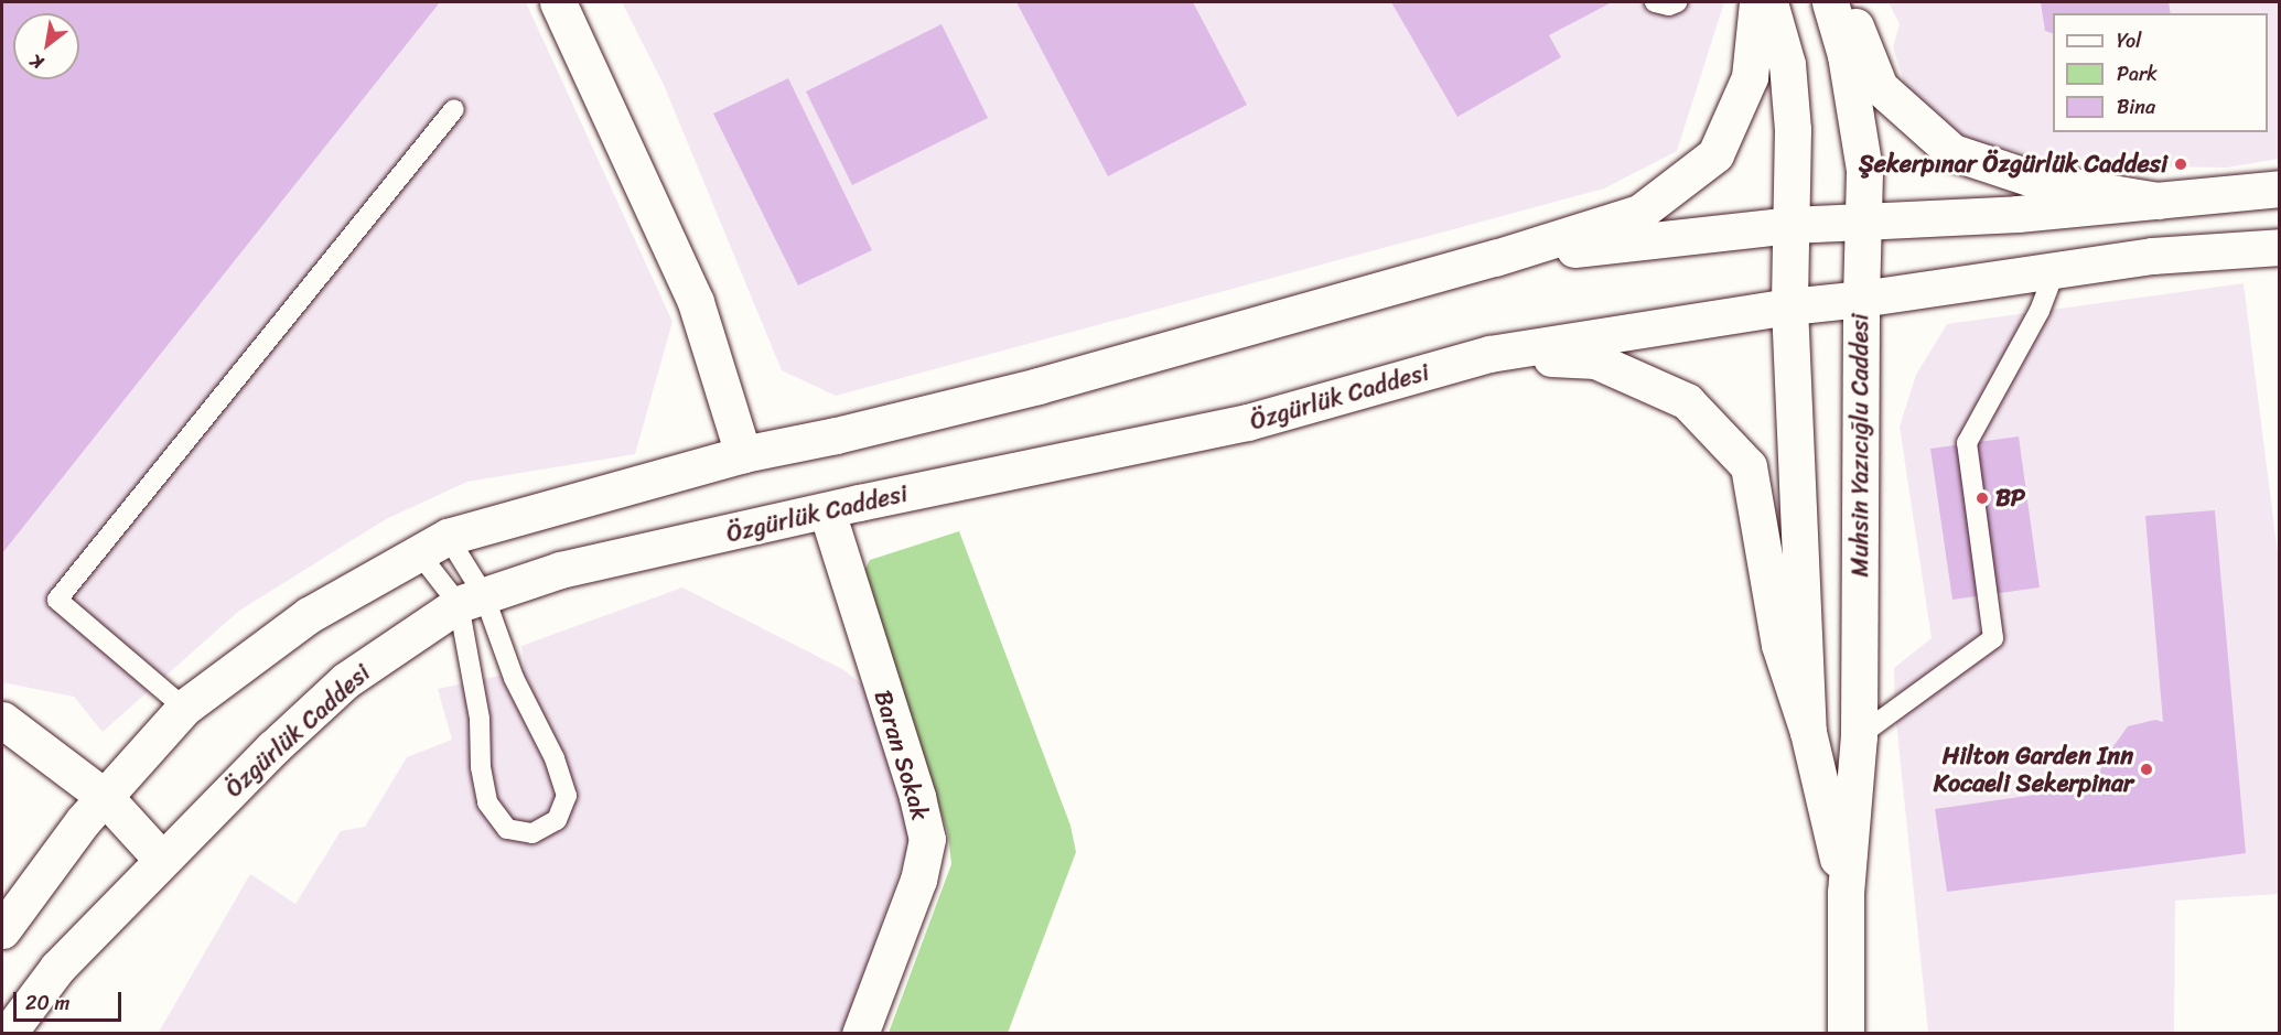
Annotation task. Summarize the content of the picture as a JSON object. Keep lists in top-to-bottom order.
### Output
{
  "streets": {
    "main road": ["Özgürlük Caddesi", "Muhsin Yazıcığlu Caddesi", "Baran Sokak"]
  },
  "crossings": [
    ["Özgürlük Caddesi", "Muhsin Yazıcığlu Caddesi"],
    ["Özgürlük Caddesi", "Baran Sokak"]
  ],
  "places": ["Şekerpınar Özgürlük Caddesi", "BP", "Hilton Garden Inn Kocaeli Sekerpinar"],
  "legend": ["Yol", "Park", "Bina"],
  "scale_bar": "20 m",
  "north": "bottom left"
}
